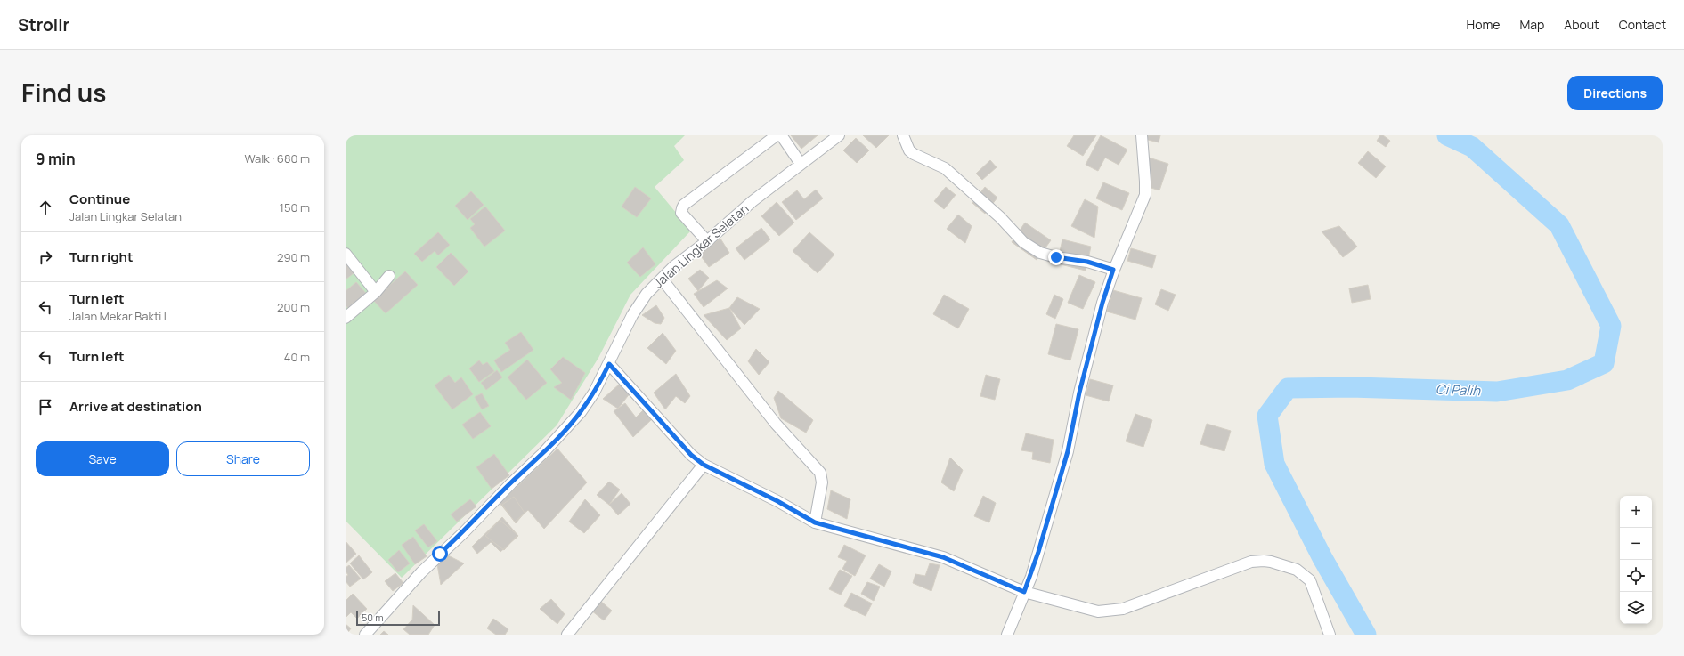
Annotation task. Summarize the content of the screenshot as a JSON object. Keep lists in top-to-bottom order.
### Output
{
  "streets": {
    "street": ["Jalan Lingkar Selatan"]
  },
  "water": ["Ci Palih"],
  "scale_bar": "50 m",
  "page": {
    "header": "Strollr",
    "nav": [
      "Home",
      "Map",
      "About",
      "Contact"
    ],
    "title": "Find us",
    "buttons": [
      "Directions",
      ["Save", "Share"]
    ],
    "heading": ["9 min", "Walk · 680 m"],
    "list": [
      ["Continue", "Jalan Lingkar Selatan", "150 m"],
      ["Turn right", "290 m"],
      ["Turn left", "Jalan Mekar Bakti I", "200 m"],
      ["Turn left", "40 m"],
      "Arrive at destination"
    ],
    "map_buttons": ["+", "−"],
    "scale": "50 m"
  }
}
